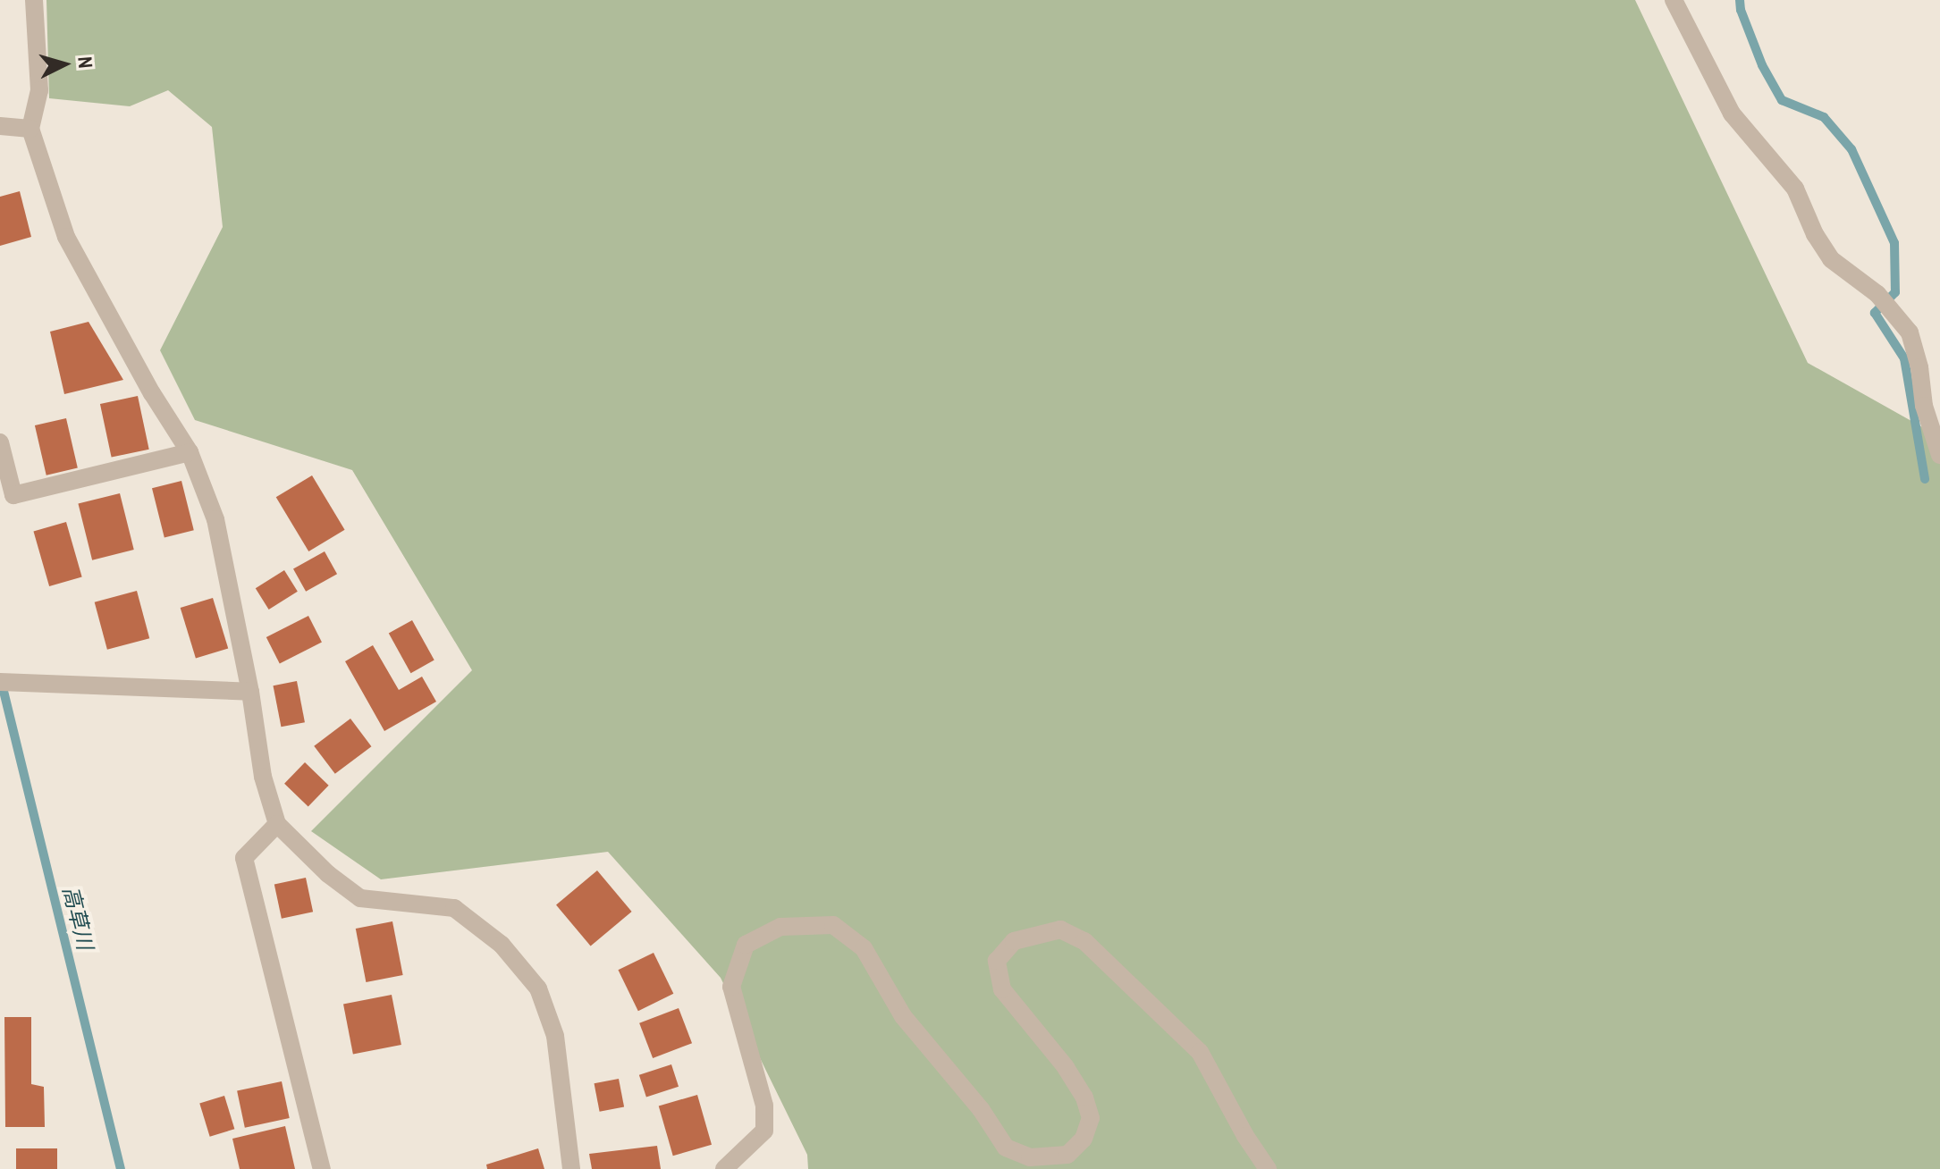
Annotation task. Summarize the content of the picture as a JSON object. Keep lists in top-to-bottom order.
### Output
{
  "water": ["高草川"],
  "north": "right"
}
